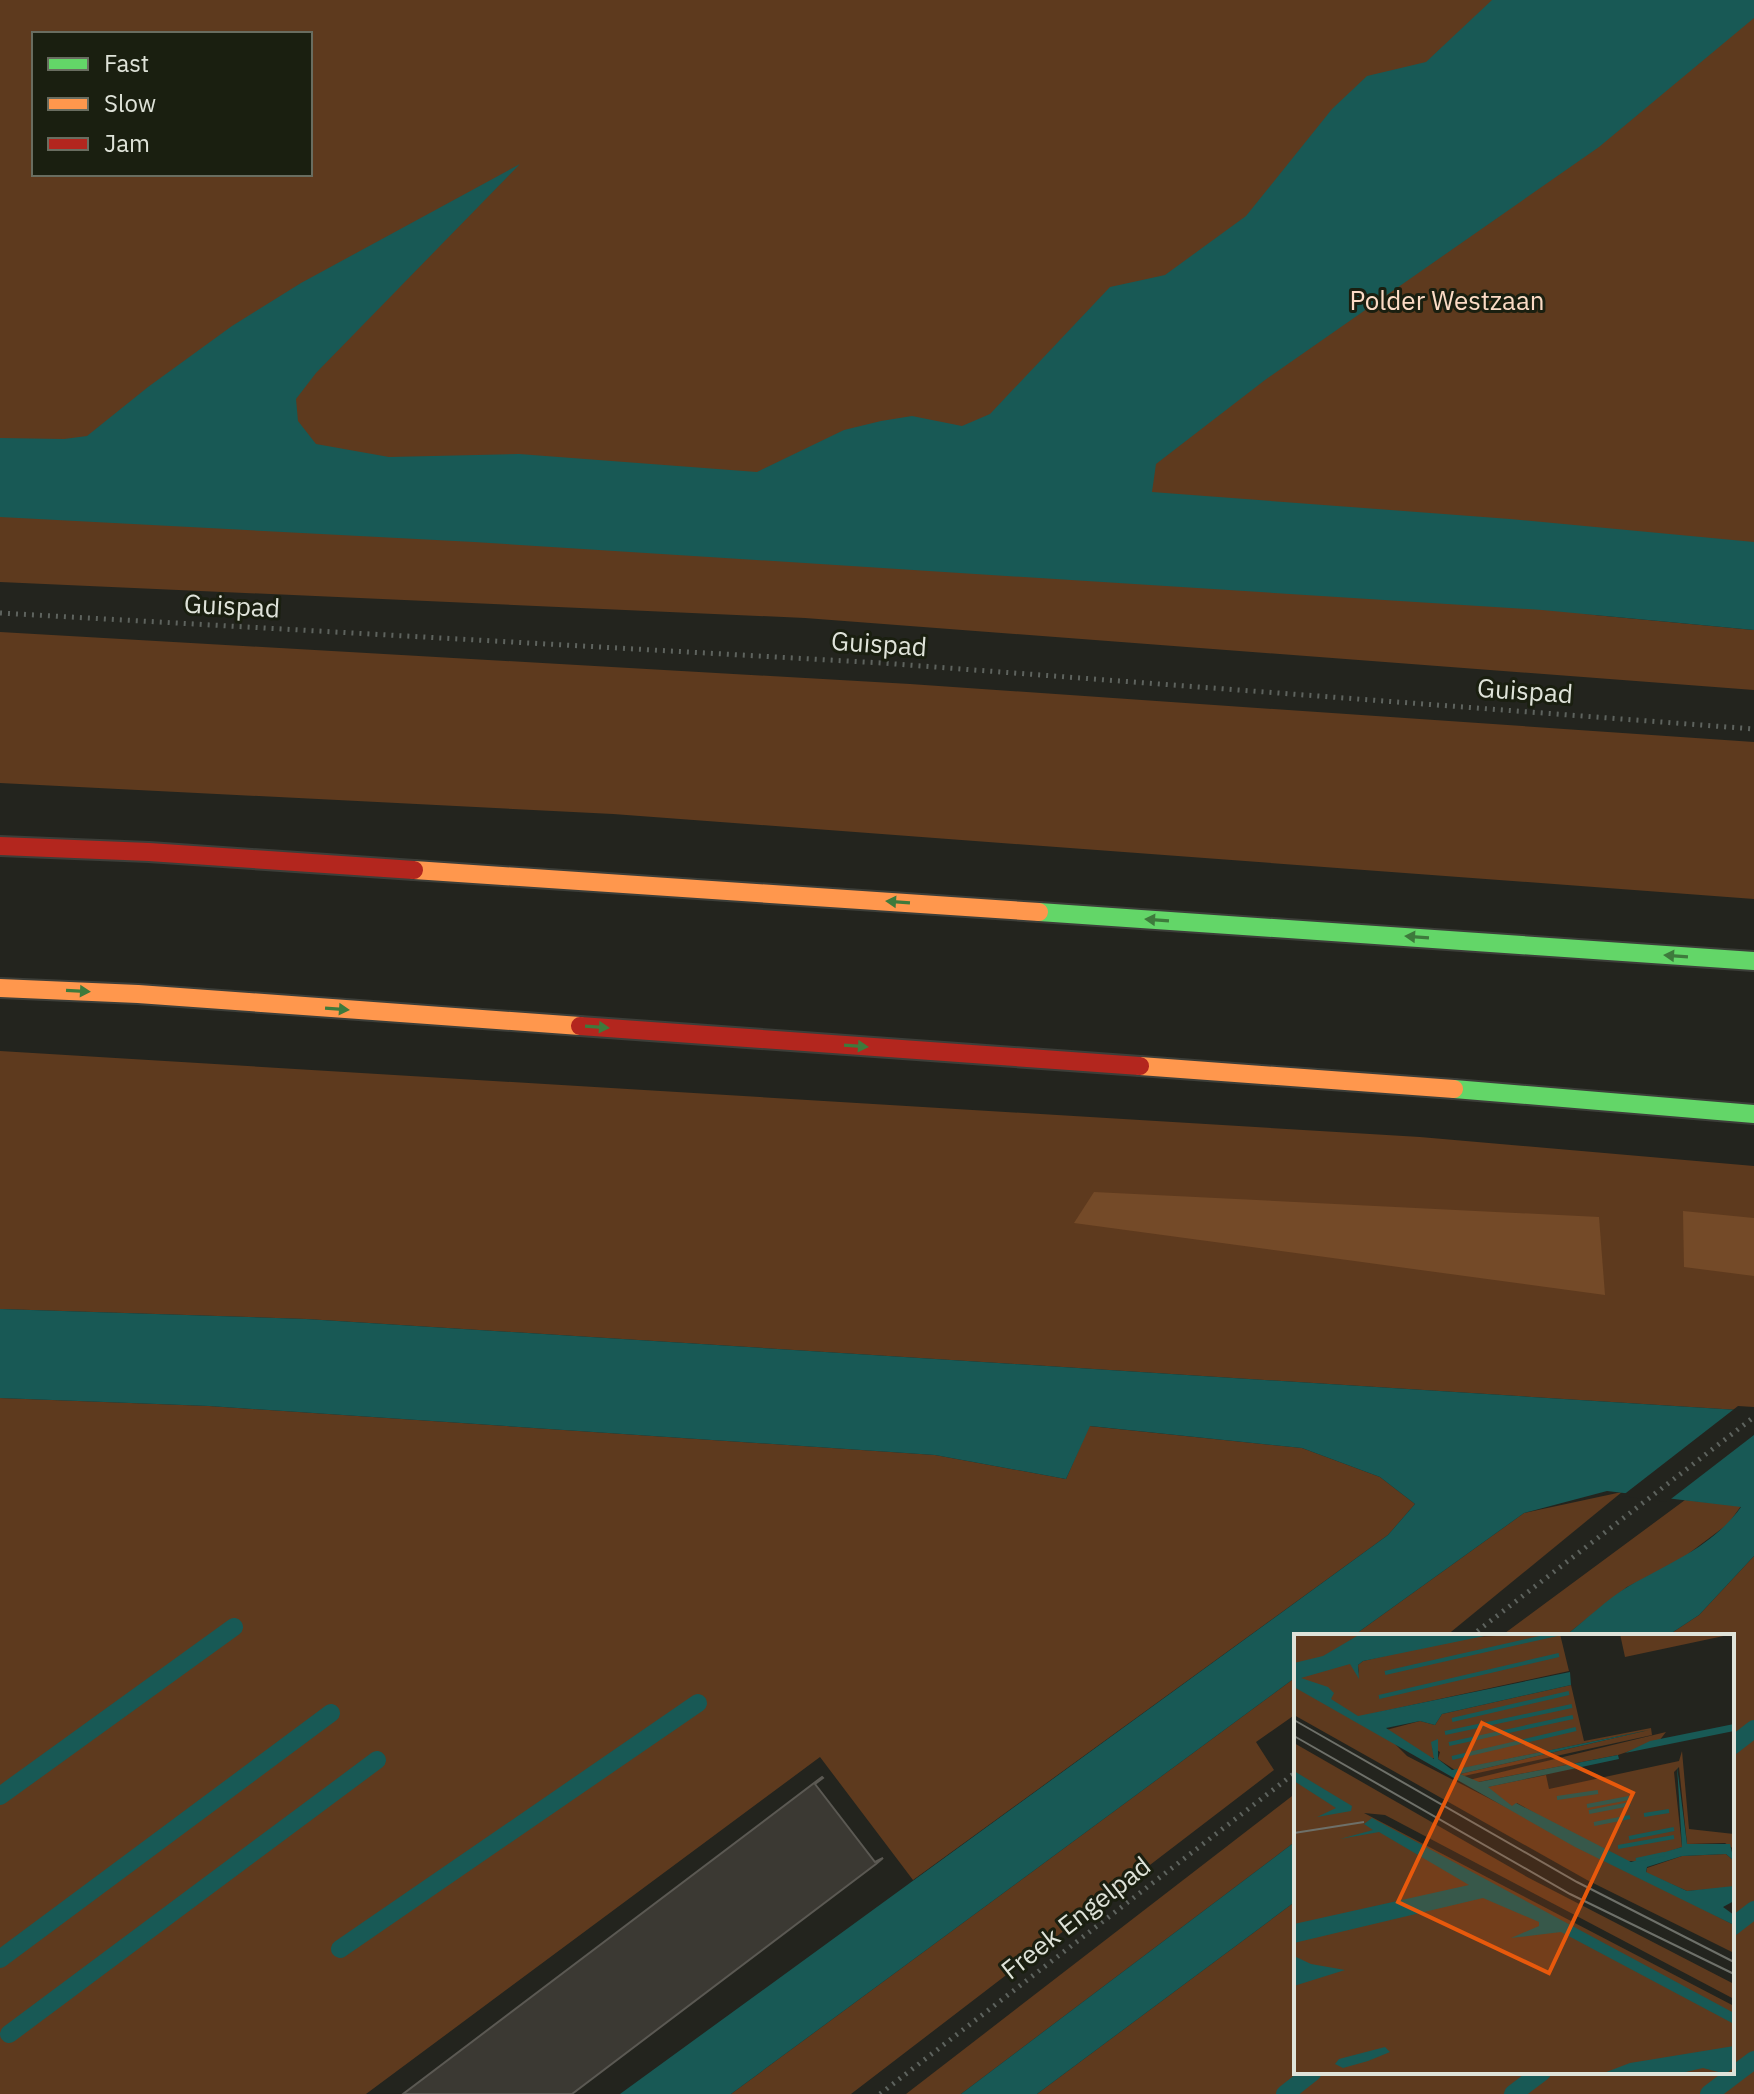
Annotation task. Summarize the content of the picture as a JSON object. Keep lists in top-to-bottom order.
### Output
{
  "streets": {
    "path": ["Guispad", "Freek Engelpad"]
  },
  "parks": ["Polder Westzaan"],
  "legend": ["Fast", "Slow", "Jam"]
}
